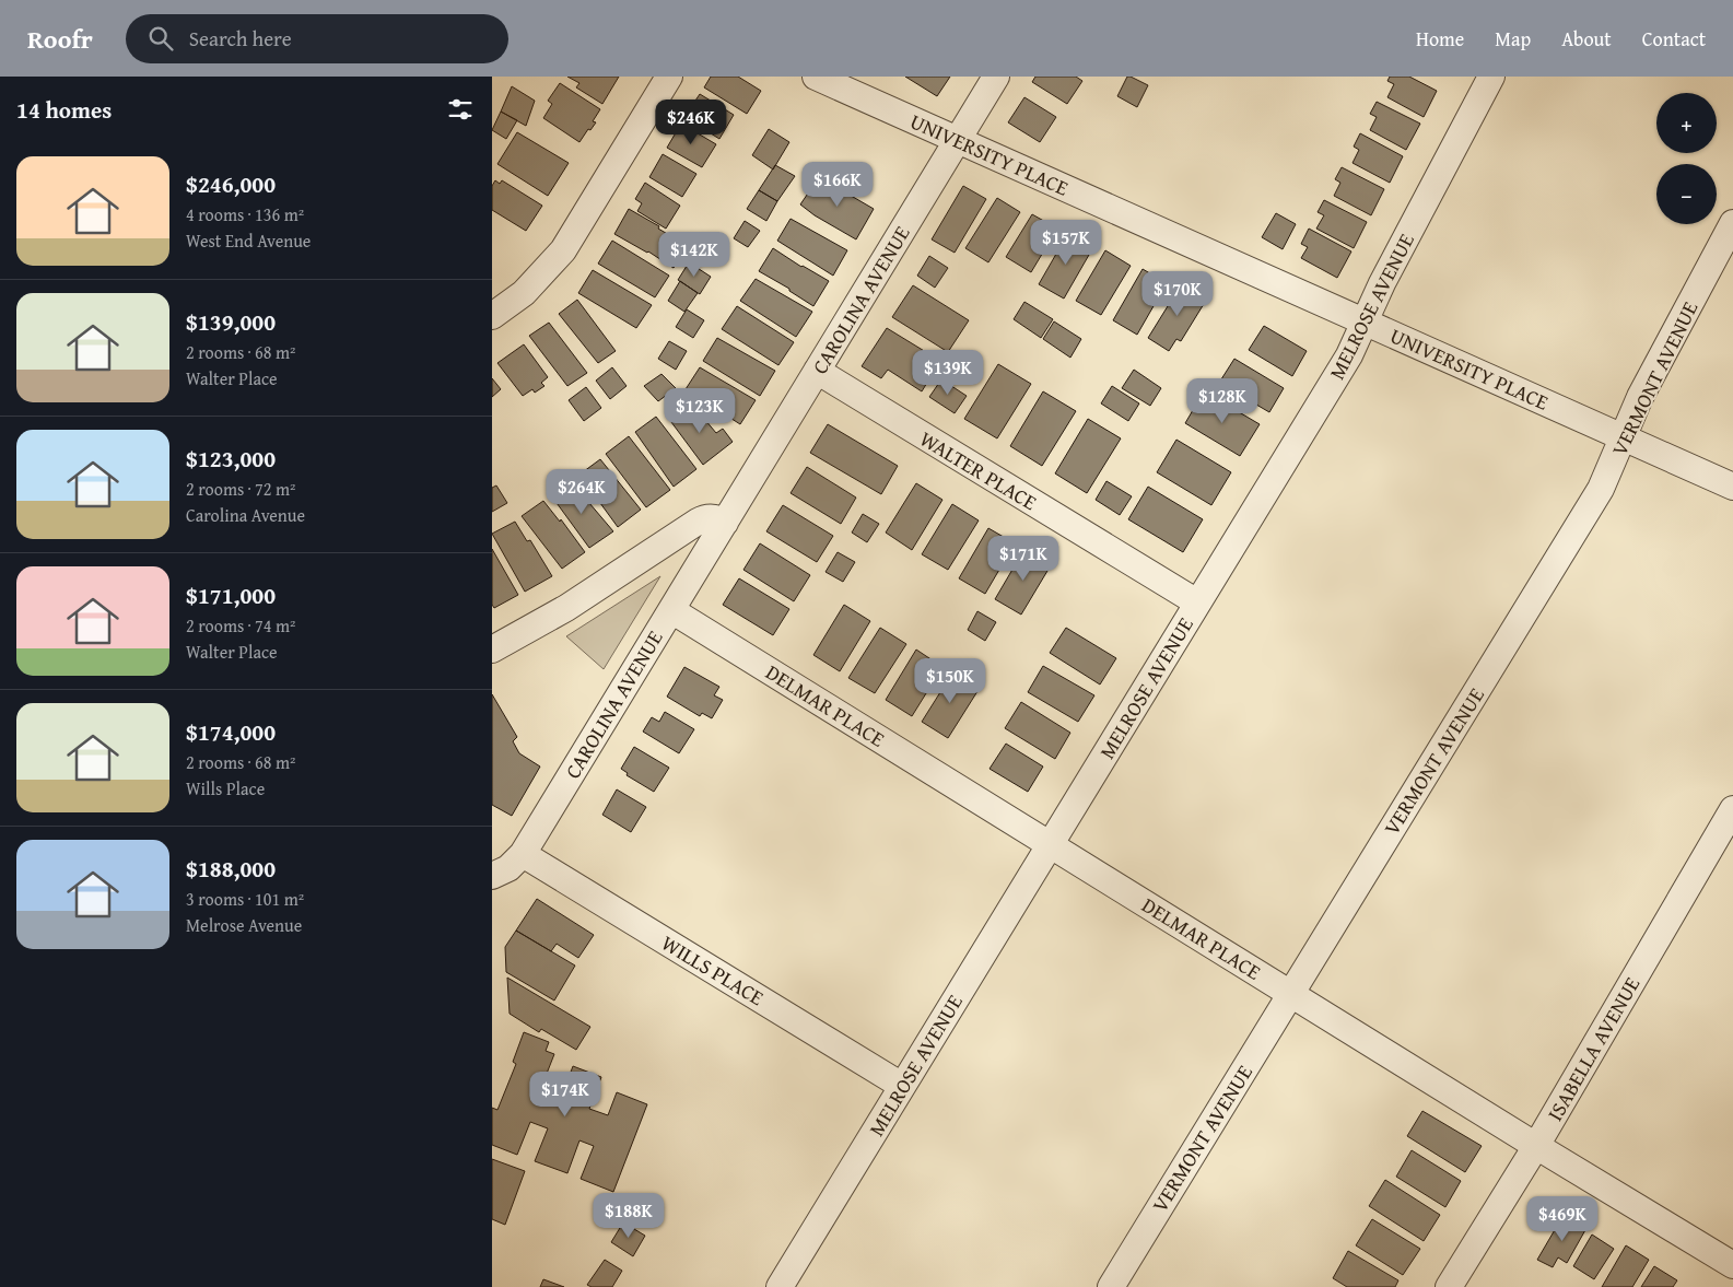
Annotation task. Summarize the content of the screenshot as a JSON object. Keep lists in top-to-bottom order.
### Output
{
  "streets": {
    "street": [
      "UNIVERSITY PLACE",
      "CAROLINA AVENUE",
      "MELROSE AVENUE",
      "VERMONT AVENUE",
      "WALTER PLACE",
      "DELMAR PLACE",
      "WILLS PLACE",
      "ISABELLA AVENUE"
    ]
  },
  "crossings": [
    ["UNIVERSITY PLACE", "CAROLINA AVENUE"],
    ["UNIVERSITY PLACE", "MELROSE AVENUE"],
    ["UNIVERSITY PLACE", "VERMONT AVENUE"],
    ["CAROLINA AVENUE", "WALTER PLACE"],
    ["CAROLINA AVENUE", "DELMAR PLACE"],
    ["CAROLINA AVENUE", "WILLS PLACE"],
    ["MELROSE AVENUE", "WALTER PLACE"],
    ["MELROSE AVENUE", "DELMAR PLACE"],
    ["MELROSE AVENUE", "WILLS PLACE"],
    ["VERMONT AVENUE", "DELMAR PLACE"],
    ["DELMAR PLACE", "ISABELLA AVENUE"]
  ],
  "page": {
    "header": "Roofr",
    "search": "Search here",
    "nav": [
      "Home",
      "Map",
      "About",
      "Contact"
    ],
    "heading": "14 homes",
    "map_buttons": ["+", "−"],
    "price": [
      "$246K",
      "$166K",
      "$157K",
      "$142K",
      "$170K",
      "$139K",
      "$128K",
      "$123K",
      "$264K",
      "$171K",
      "$150K",
      "$174K",
      "$188K",
      "$469K"
    ],
    "list": [
      {
        "name": "$246,000",
        "note": "4 rooms · 136 m² · West End Avenue"
      },
      {
        "name": "$139,000",
        "note": "2 rooms · 68 m² · Walter Place"
      },
      {
        "name": "$123,000",
        "note": "2 rooms · 72 m² · Carolina Avenue"
      },
      {
        "name": "$171,000",
        "note": "2 rooms · 74 m² · Walter Place"
      },
      {
        "name": "$174,000",
        "note": "2 rooms · 68 m² · Wills Place"
      },
      {
        "name": "$188,000",
        "note": "3 rooms · 101 m² · Melrose Avenue"
      }
    ]
  }
}
